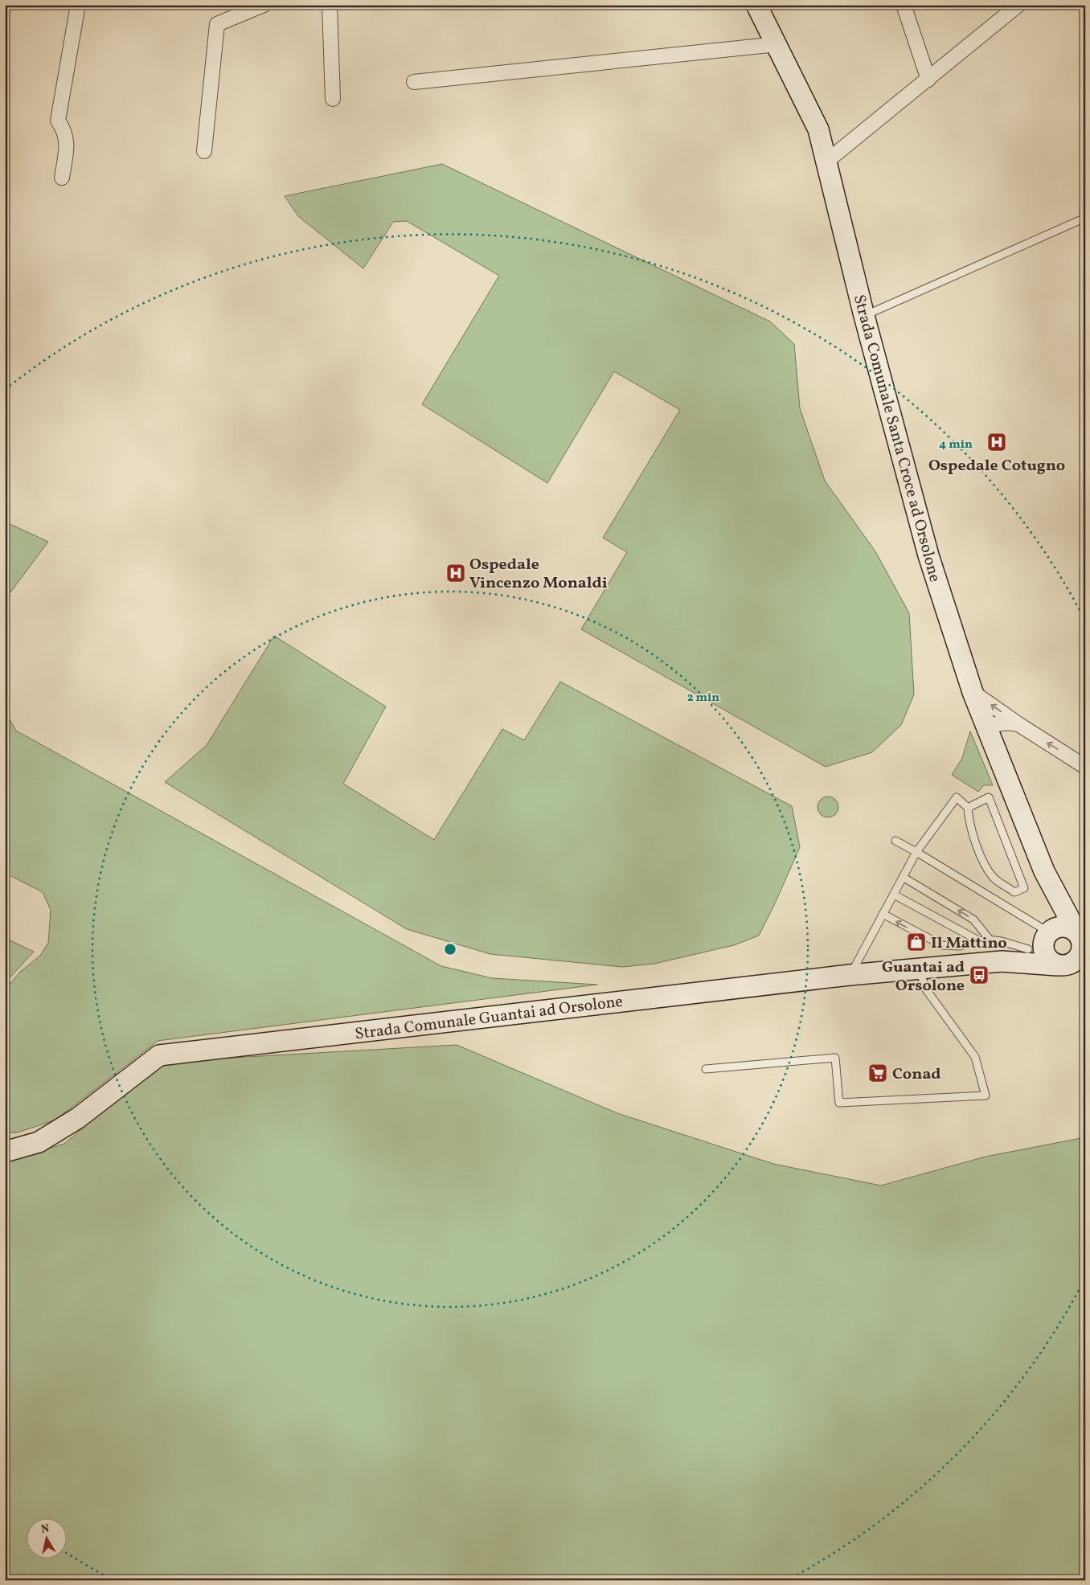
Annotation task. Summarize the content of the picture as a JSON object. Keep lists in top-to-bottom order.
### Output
{
  "streets": {
    "street": ["Strada Comunale Santa Croce ad Orsolone", "Strada Comunale Guantai ad Orsolone"]
  },
  "crossings": [
    ["Strada Comunale Santa Croce ad Orsolone", "Strada Comunale Guantai ad Orsolone"]
  ],
  "places": {
    "hospital": ["Ospedale Cotugno", "Ospedale Vincenzo Monaldi"],
    "shop": ["Il Mattino"],
    "bus stop": ["Guantai ad Orsolone"],
    "supermarket": ["Conad"]
  },
  "north": "top",
  "rings": ["4 min", "2 min"]
}
